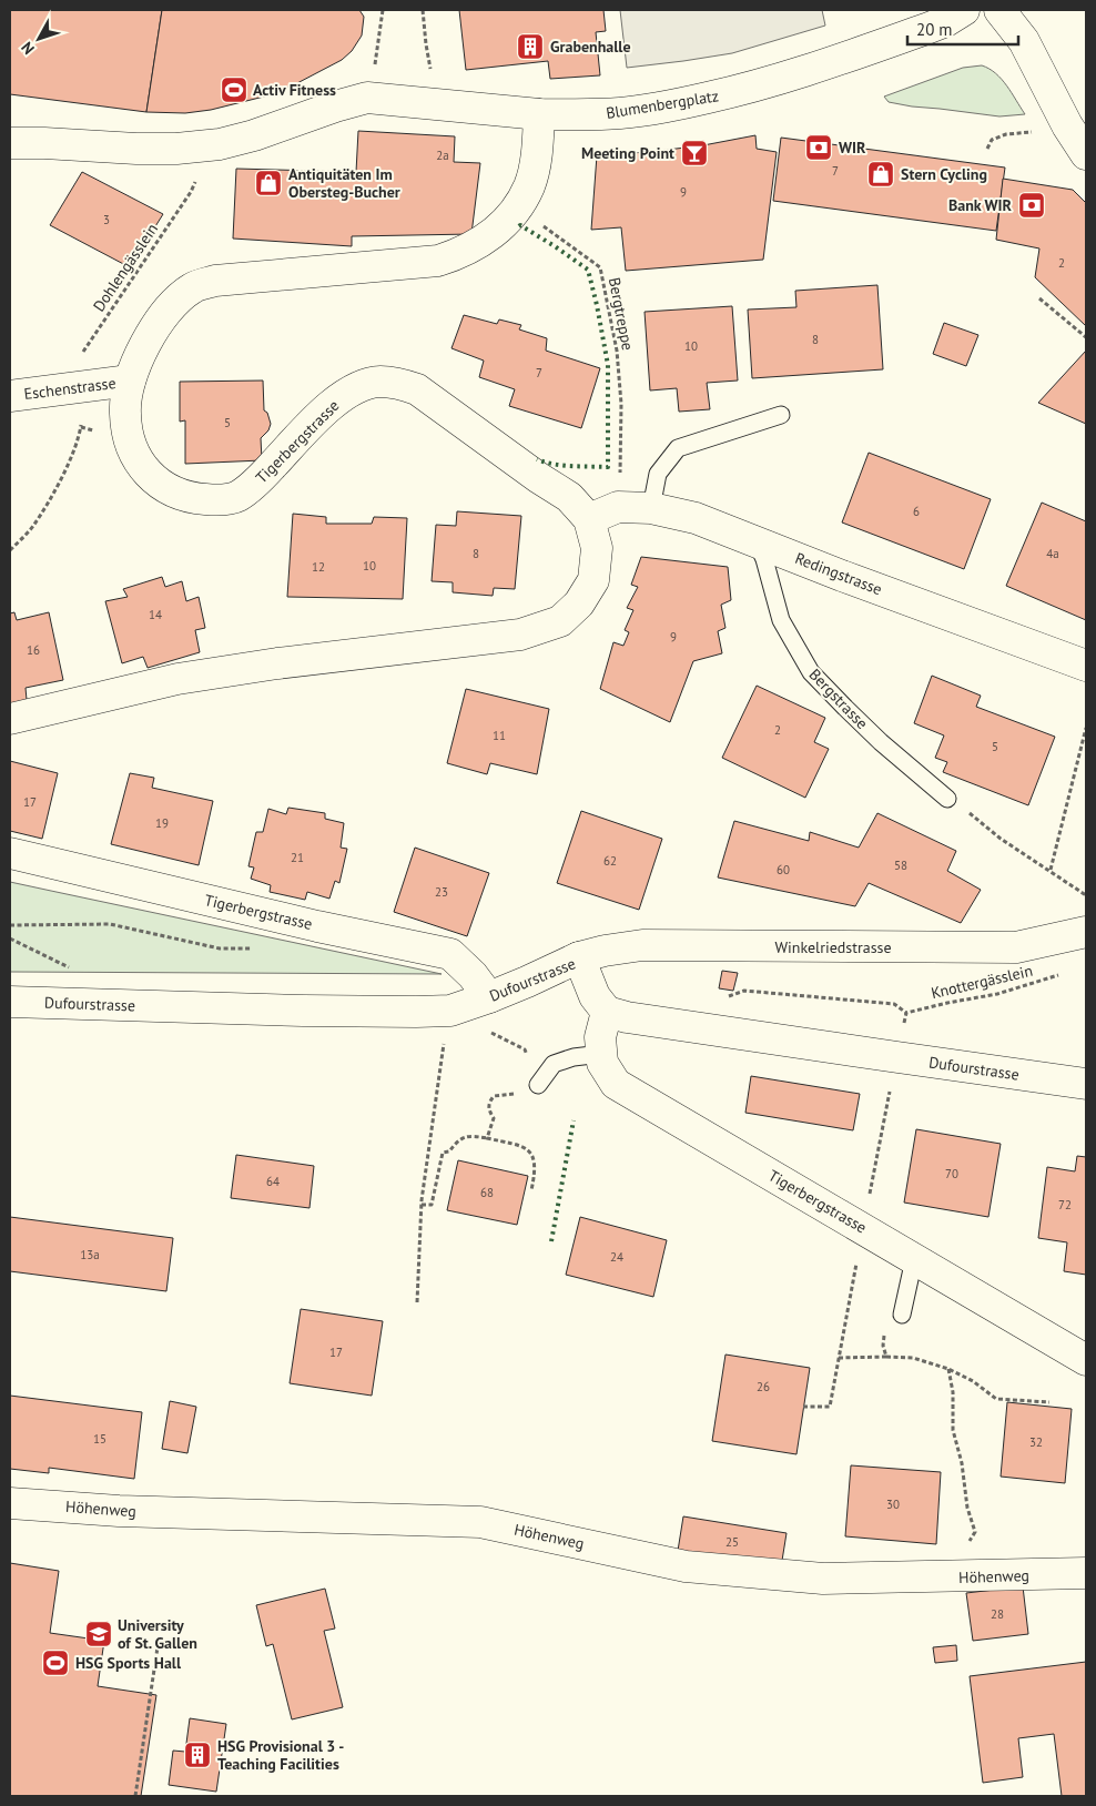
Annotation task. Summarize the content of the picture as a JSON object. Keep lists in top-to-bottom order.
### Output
{
  "streets": {
    "street": [
      "Blumenbergplatz",
      "Eschenstrasse",
      "Tigerbergstrasse",
      "Redingstrasse",
      "Winkelriedstrasse",
      "Dufourstrasse",
      "Höhenweg"
    ],
    "lane": ["Bergstrasse"],
    "path": ["Dohlengässlein", "Bergtreppe", "Knottergässlein"]
  },
  "crossings": [
    ["Blumenbergplatz", "Tigerbergstrasse"],
    ["Eschenstrasse", "Tigerbergstrasse"],
    ["Tigerbergstrasse", "Redingstrasse"],
    ["Tigerbergstrasse", "Dufourstrasse"],
    ["Redingstrasse", "Bergstrasse"],
    ["Winkelriedstrasse", "Dufourstrasse"]
  ],
  "places": {
    "building": ["Grabenhalle", "HSG Provisional 3 - Teaching Facilities"],
    "sports": ["Activ Fitness", "HSG Sports Hall"],
    "bank": ["WIR", "Bank WIR"],
    "bar": ["Meeting Point"],
    "shop": ["Stern Cycling", "Antiquitäten Im Obersteg-Bucher"],
    "school or university": ["University of St. Gallen"]
  },
  "house_numbers": [
    "2a",
    "7",
    "9",
    "3",
    "2",
    "8",
    "10",
    "7",
    "5",
    "6",
    "8",
    "4a",
    "10",
    "12",
    "14",
    "9",
    "16",
    "2",
    "11",
    "5",
    "17",
    "19",
    "21",
    "62",
    "58",
    "60",
    "23",
    "70",
    "64",
    "68",
    "72",
    "13a",
    "24",
    "17",
    "26",
    "15",
    "32",
    "30",
    "25",
    "28"
  ],
  "scale_bar": "20 m",
  "north": "bottom left"
}
